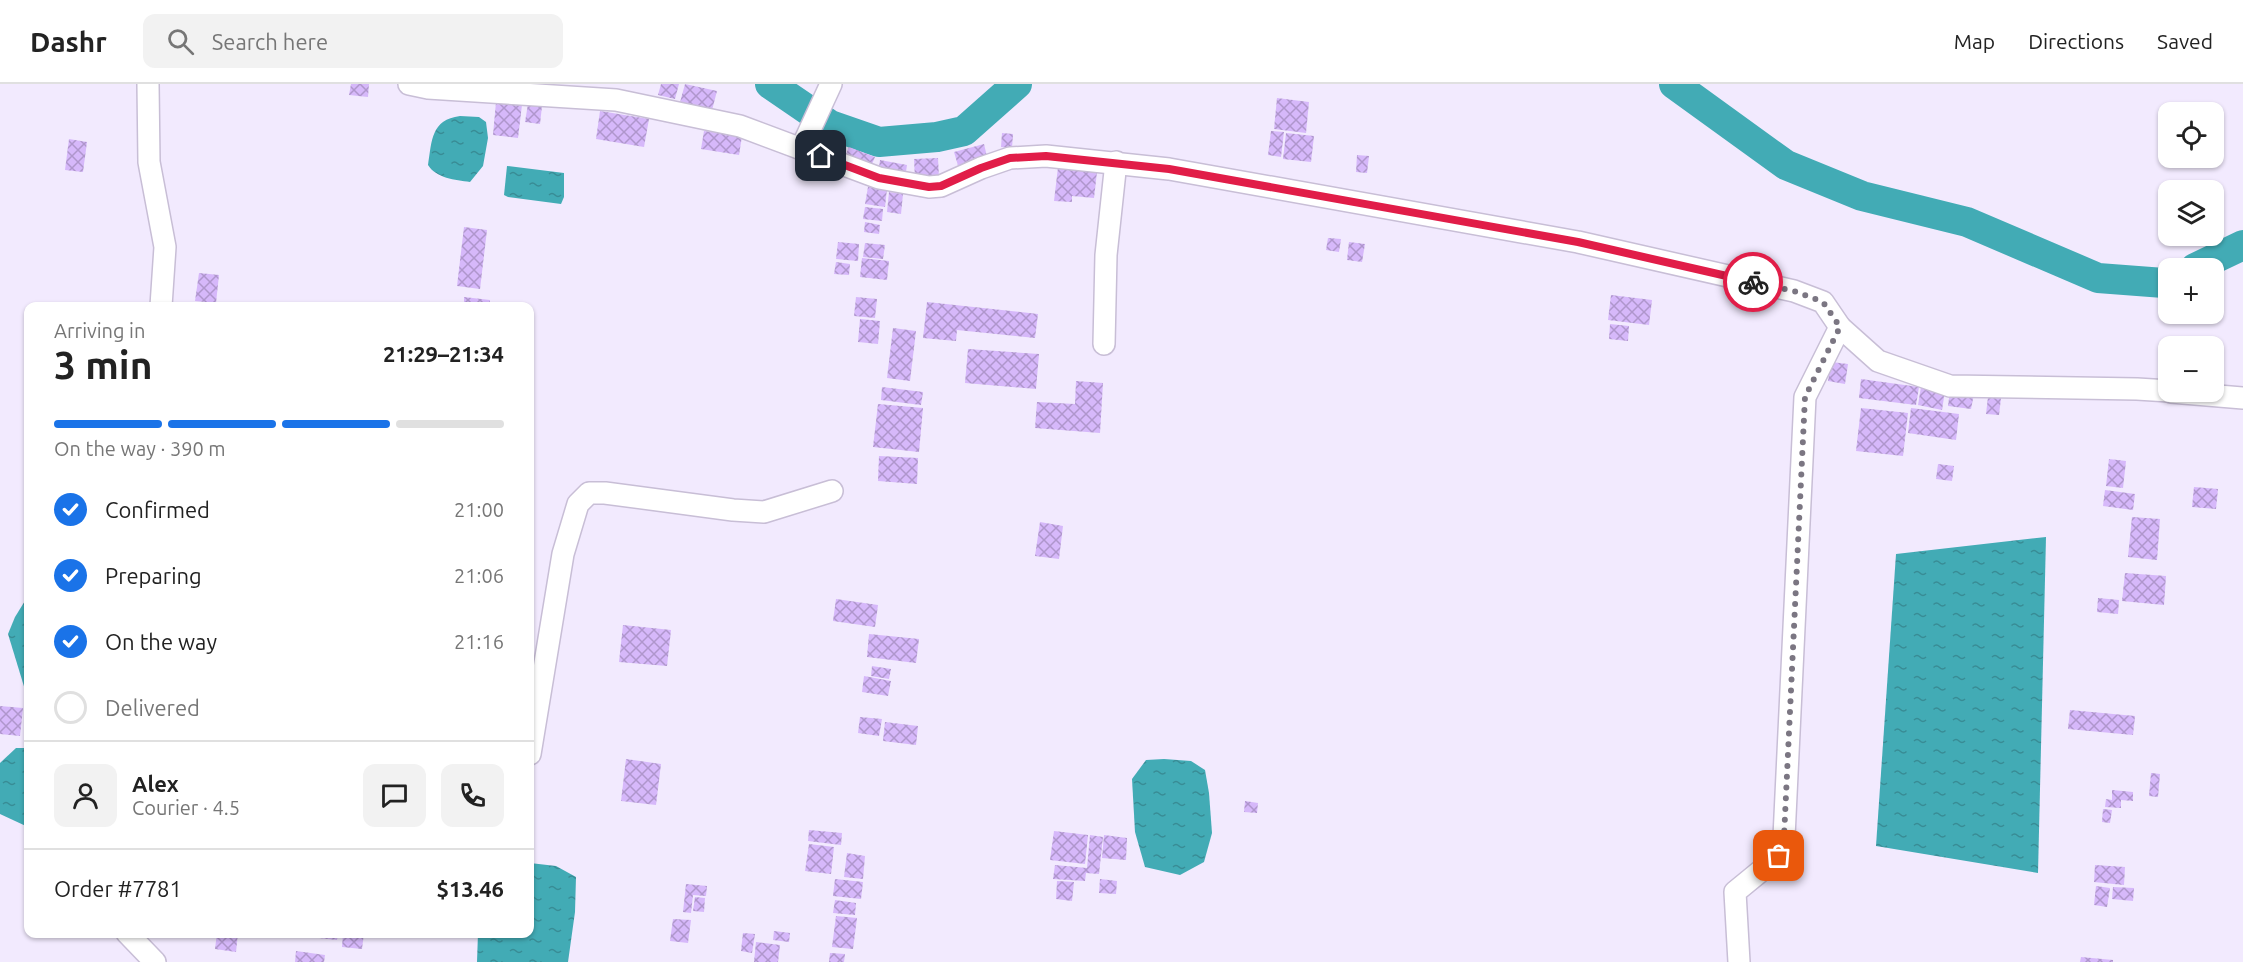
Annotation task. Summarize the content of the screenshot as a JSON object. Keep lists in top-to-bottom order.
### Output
{
  "page": {
    "header": "Dashr",
    "search": "Search here",
    "nav": ["Map", "Directions", "Saved"],
    "map_buttons": ["+", "−"],
    "heading": ["3 min", "Arriving in", "21:29–21:34"],
    "panel": [
      "Alex",
      "Courier · 4.5",
      "Order #7781",
      "$13.46"
    ],
    "bar": "On the way · 390 m",
    "list": [
      ["Confirmed", "21:00"],
      ["Preparing", "21:06"],
      ["On the way", "21:16"],
      "Delivered"
    ]
  }
}
